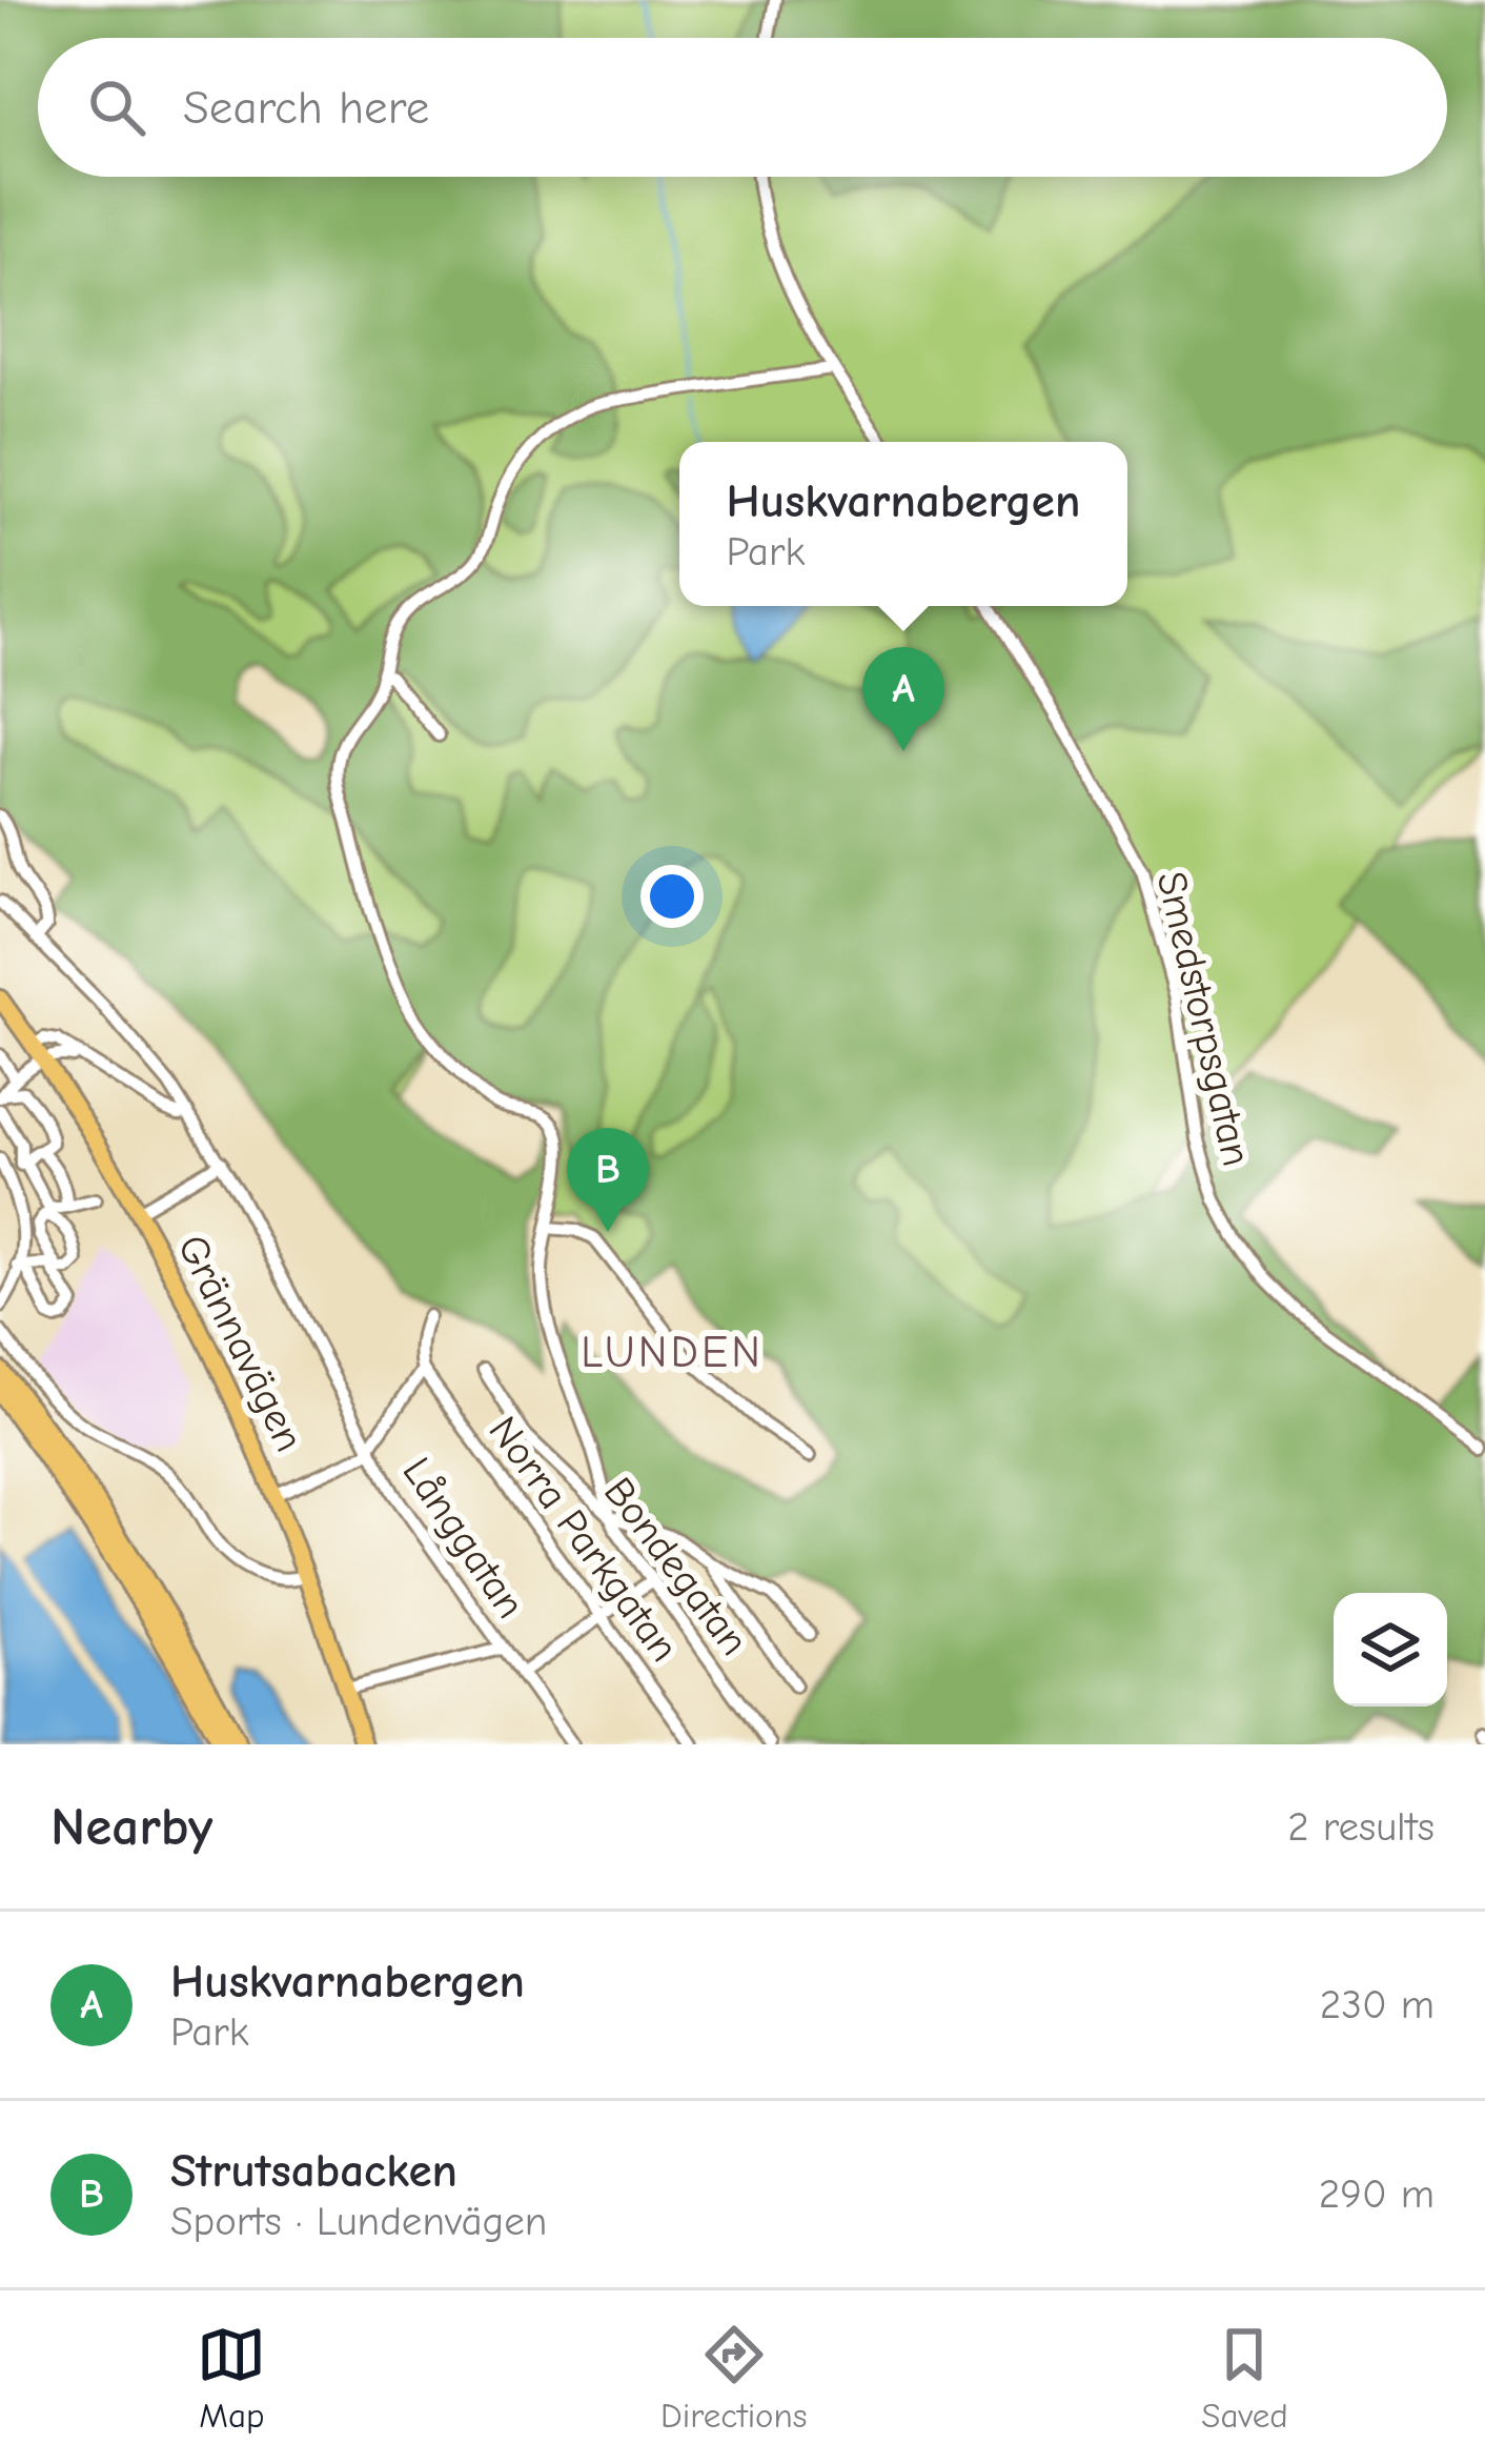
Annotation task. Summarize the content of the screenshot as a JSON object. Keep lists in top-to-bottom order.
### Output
{
  "streets": {
    "main road": ["Grännavägen"],
    "street": [
      "Smedstorpsgatan",
      "Långgatan",
      "Norra Parkgatan",
      "Bondegatan"
    ]
  },
  "districts": ["LUNDEN"],
  "page": {
    "search": "Search here",
    "popup": ["Huskvarnabergen", "Park"],
    "pins": ["A", "B"],
    "heading": ["Nearby", "2 results"],
    "list": [
      {
        "mark": "A",
        "name": "Huskvarnabergen",
        "note": "Park",
        "value": "230 m"
      },
      {
        "mark": "B",
        "name": "Strutsabacken",
        "note": "Sports · Lundenvägen",
        "value": "290 m"
      }
    ],
    "nav": ["Map", "Directions", "Saved"]
  }
}
